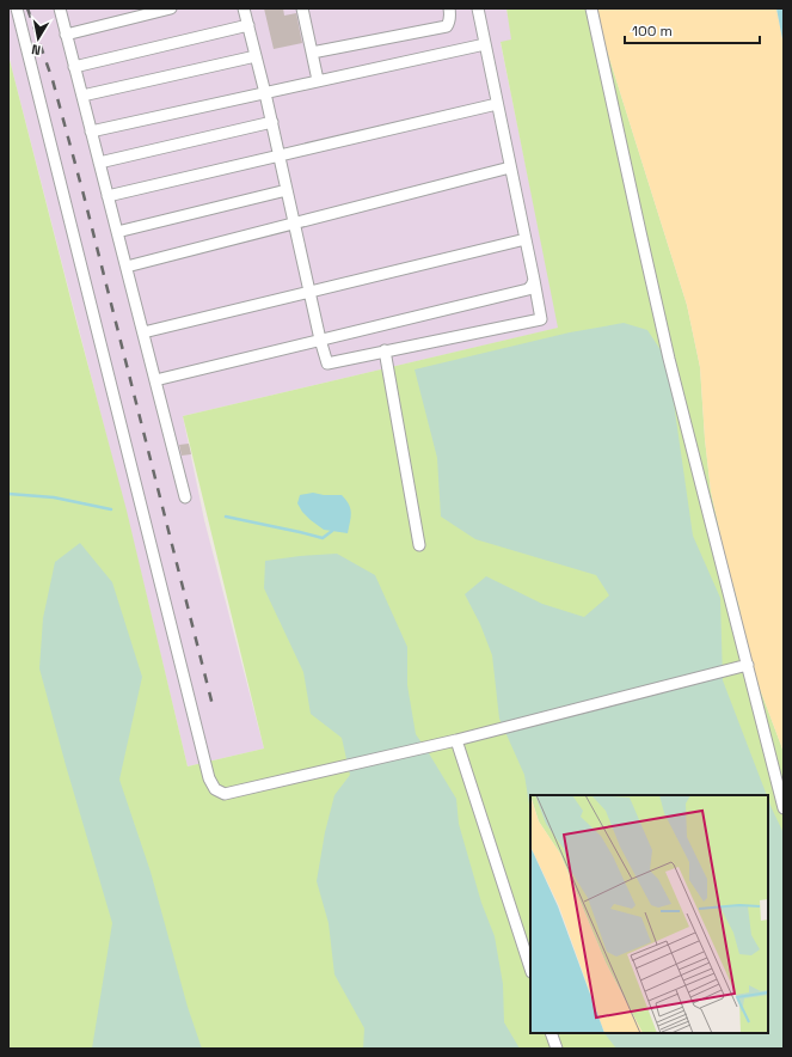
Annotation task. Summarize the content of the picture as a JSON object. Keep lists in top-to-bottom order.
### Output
{
  "scale_bar": "100 m",
  "north": "bottom"
}
